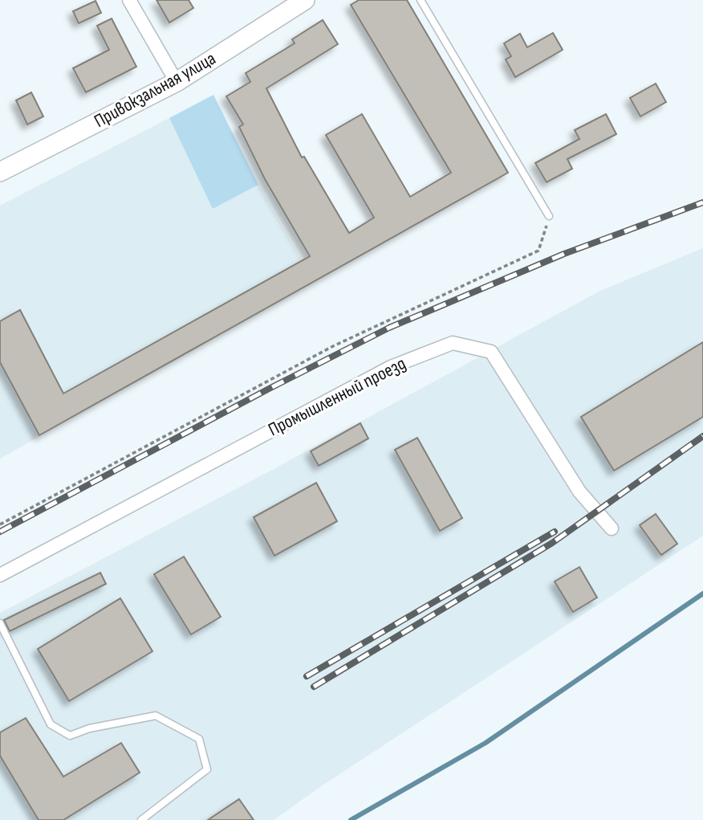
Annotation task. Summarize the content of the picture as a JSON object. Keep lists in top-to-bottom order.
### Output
{
  "streets": {
    "street": ["Привокзальная улица", "Промышленный проезд"]
  }
}
